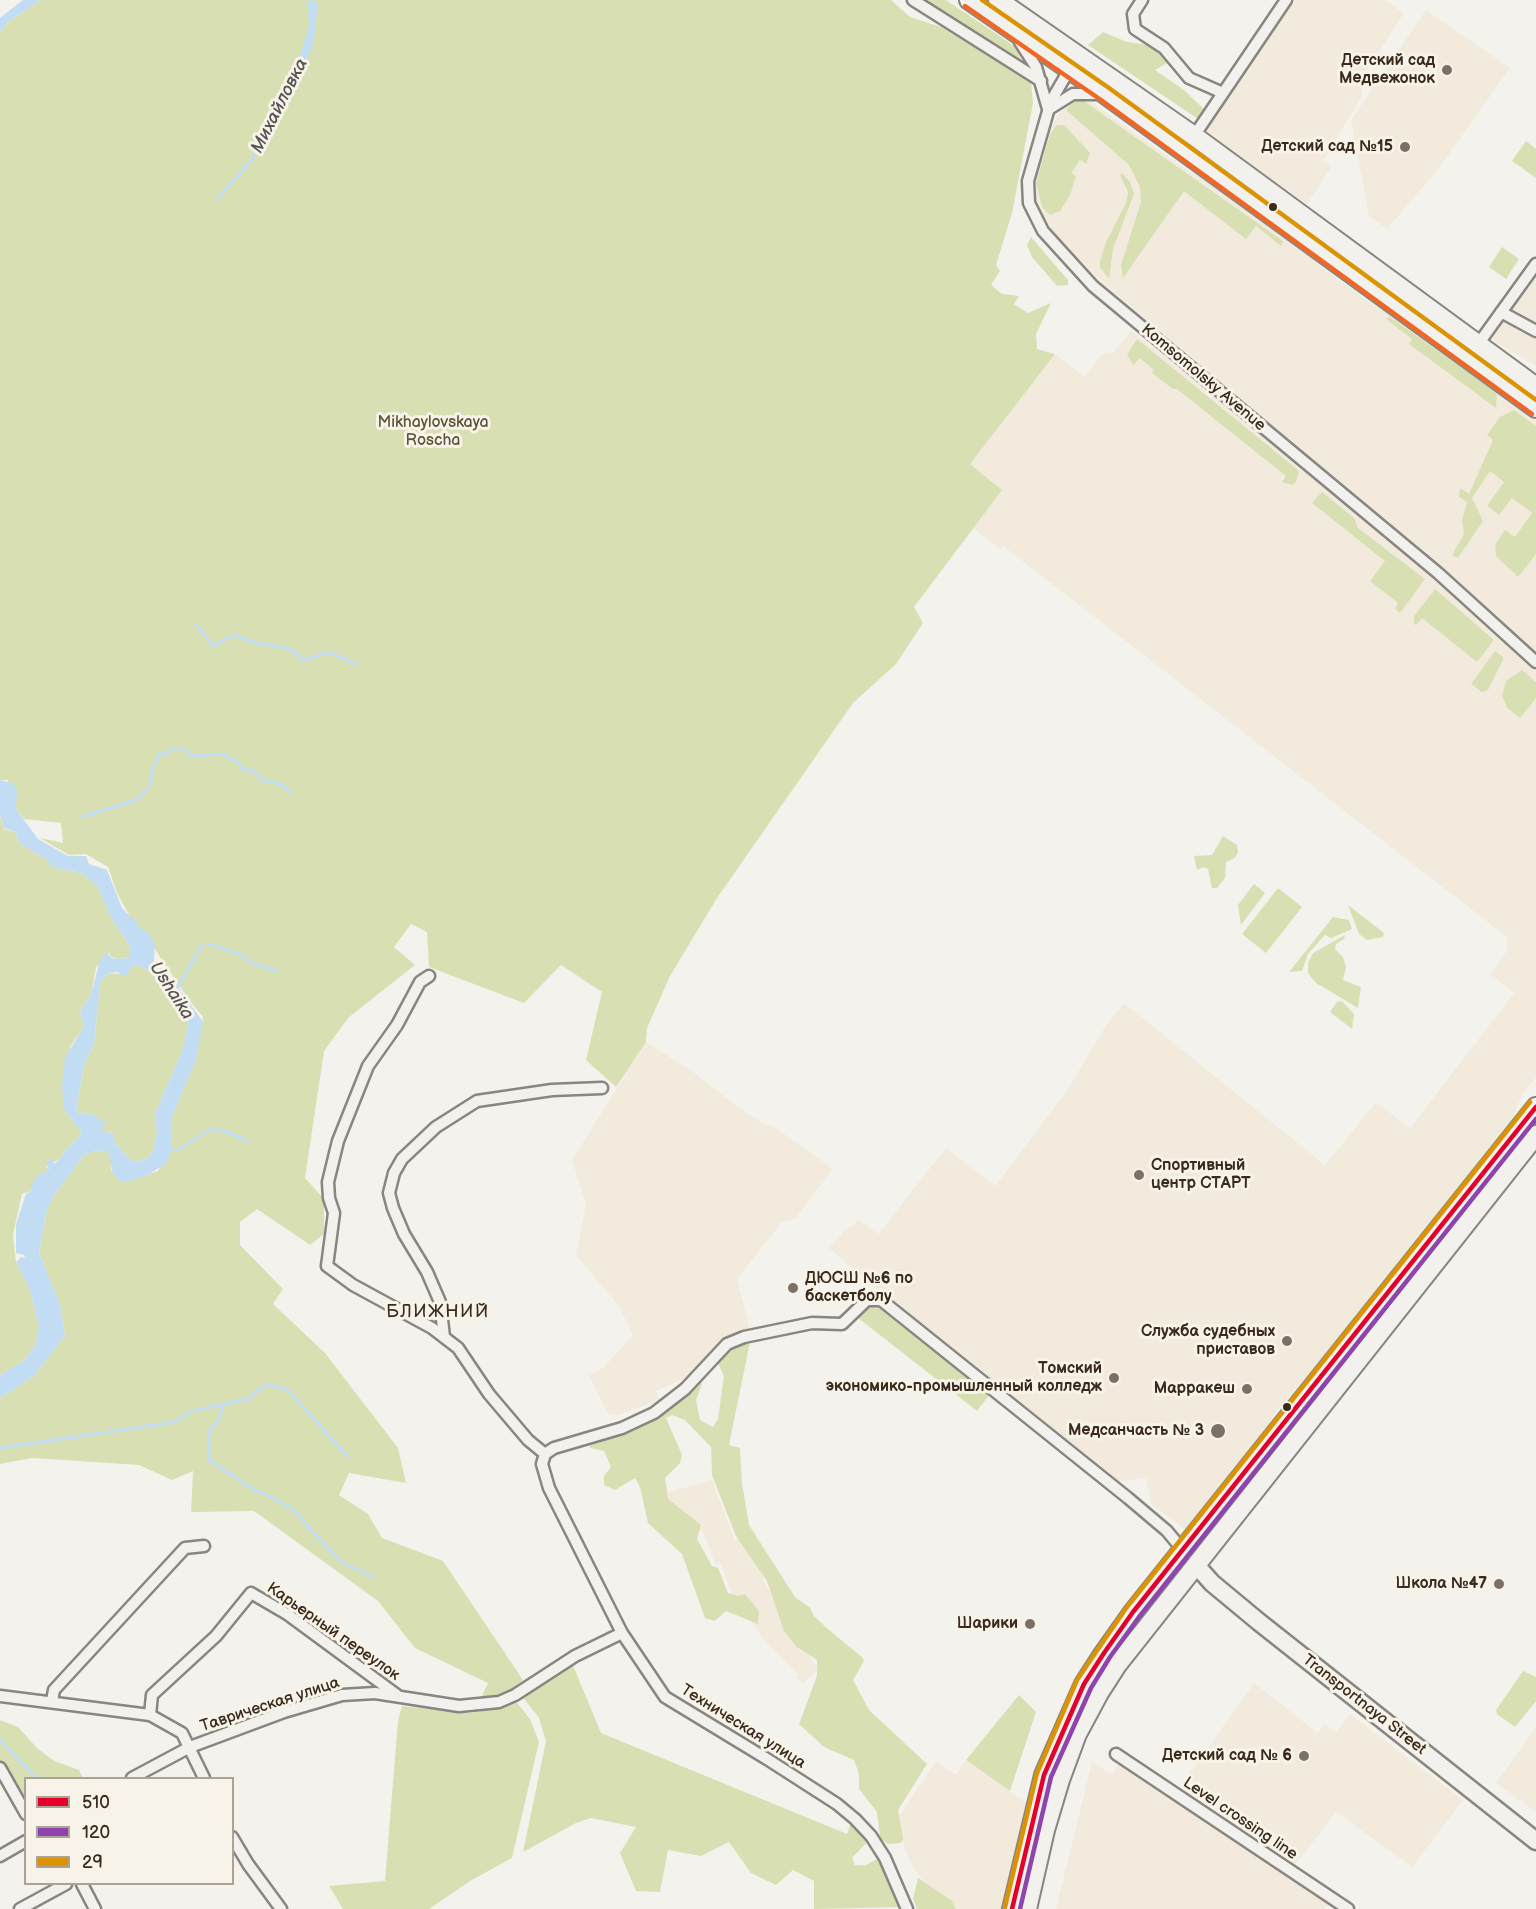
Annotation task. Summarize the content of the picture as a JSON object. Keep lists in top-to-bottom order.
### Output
{
  "streets": {
    "street": [
      "Komsomolsky Avenue",
      "Карьерный переулок",
      "Таврическая улица",
      "Transportnaya Street",
      "Техническая улица",
      "Level crossing line"
    ]
  },
  "crossings": [
    ["Карьерный переулок", "Таврическая улица"],
    ["Таврическая улица", "Техническая улица"]
  ],
  "districts": ["БЛИЖНИЙ"],
  "water": ["Михайловка", "Ushaika"],
  "parks": ["Mikhaylovskaya Roscha"],
  "places": [
    "Детский сад Медвежонок",
    "Детский сад №15",
    "Спортивный центр СТАРТ",
    "ДЮСШ №6 по баскетболу",
    "Служба судебных приставов",
    "Томский экономико-промышленный колледж",
    "Марракеш",
    "Медсанчасть № 3",
    "Школа №47",
    "Шарики",
    "Детский сад № 6"
  ],
  "lines": ["transit line 29", "transit line 510", "transit line 120"],
  "legend": ["510", "120", "29"]
}
